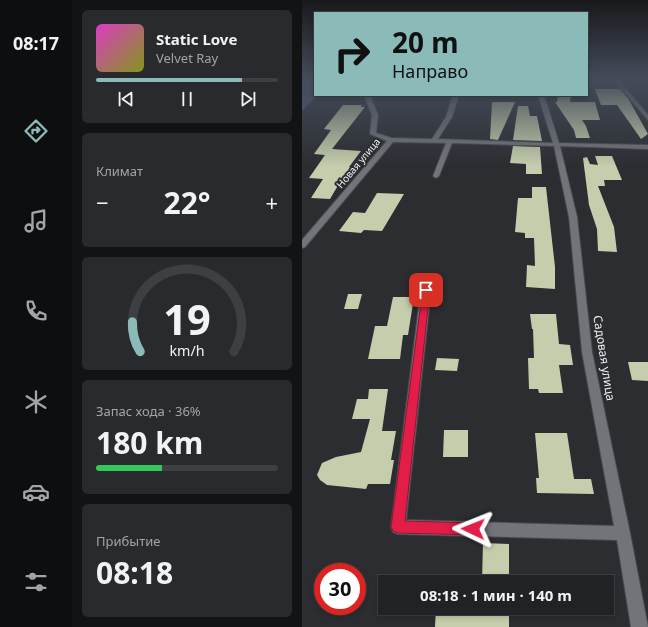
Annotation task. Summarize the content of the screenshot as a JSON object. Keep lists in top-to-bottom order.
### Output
{
  "streets": {
    "street": ["Новая улица", "Садовая улица"]
  },
  "page": {
    "tabs": "08:17",
    "turn": ["20 m", "Направо"],
    "song": ["Static Love", "Velvet Ray"],
    "tile": [
      "Климат",
      ["Запас хода · 36%", "180 km"],
      ["Прибытие", "08:18"]
    ],
    "heat": ["−", "22°", "+"],
    "limit": "30",
    "trip": "08:18 · 1 мин · 140 m",
    "gauge": ["19", "km/h"]
  }
}
